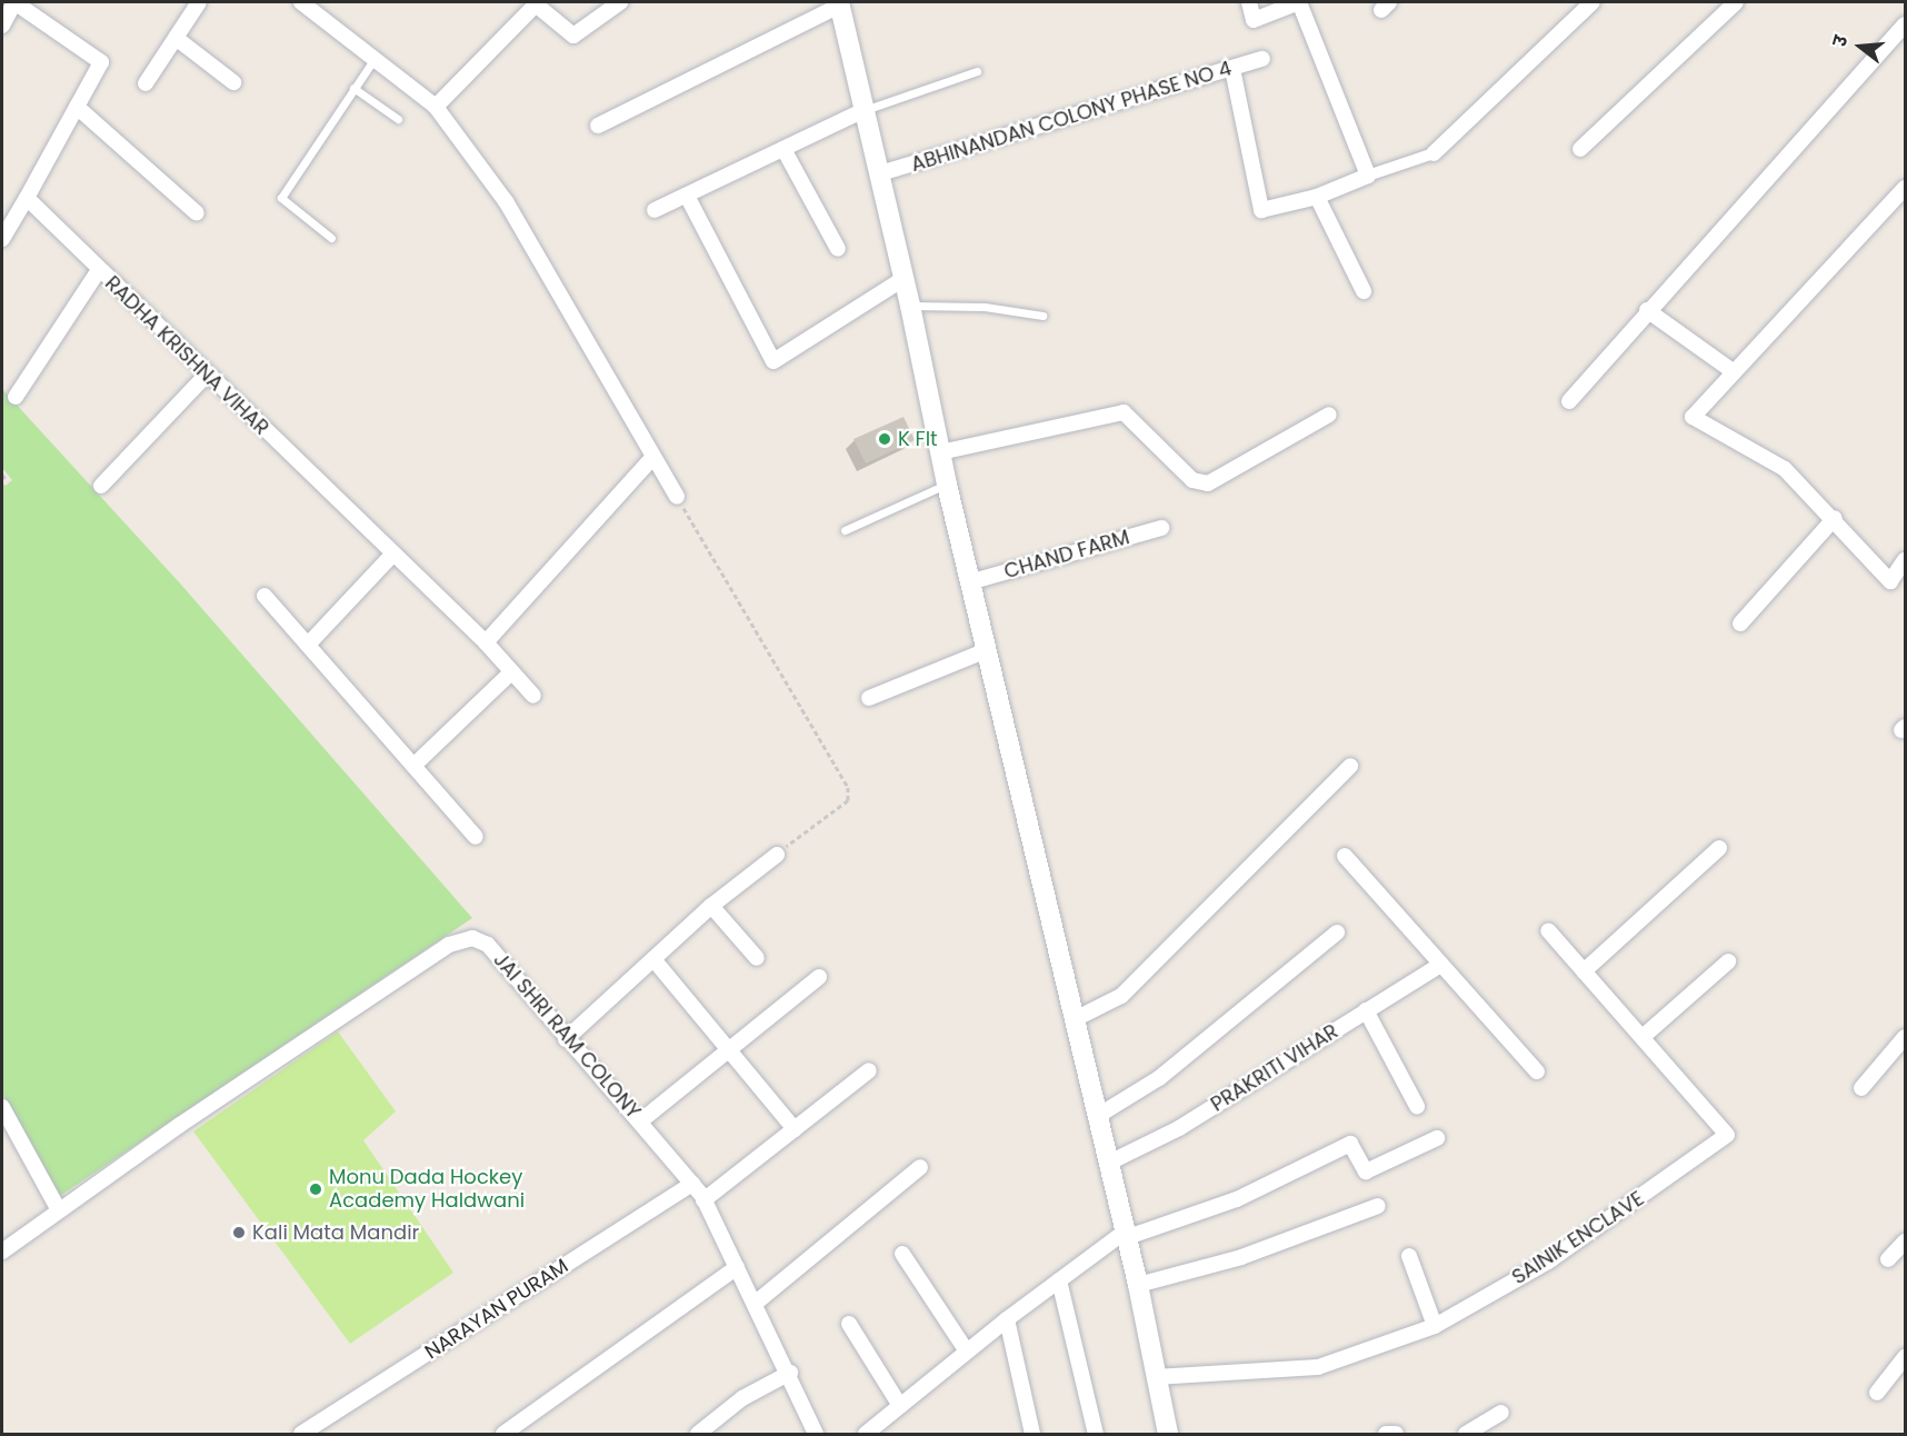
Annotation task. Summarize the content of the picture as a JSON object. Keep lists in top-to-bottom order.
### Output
{
  "streets": {
    "street": [
      "ABHINANDAN COLONY PHASE NO 4",
      "RADHA KRISHNA VIHAR",
      "CHAND FARM",
      "JAI SHRI RAM COLONY",
      "PRAKRITI VIHAR",
      "SAINIK ENCLAVE",
      "NARAYAN PURAM"
    ]
  },
  "crossings": [
    ["JAI SHRI RAM COLONY", "NARAYAN PURAM"]
  ],
  "places": ["K FIt", "Monu Dada Hockey Academy Haldwani", "Kali Mata Mandir"],
  "north": "left"
}
